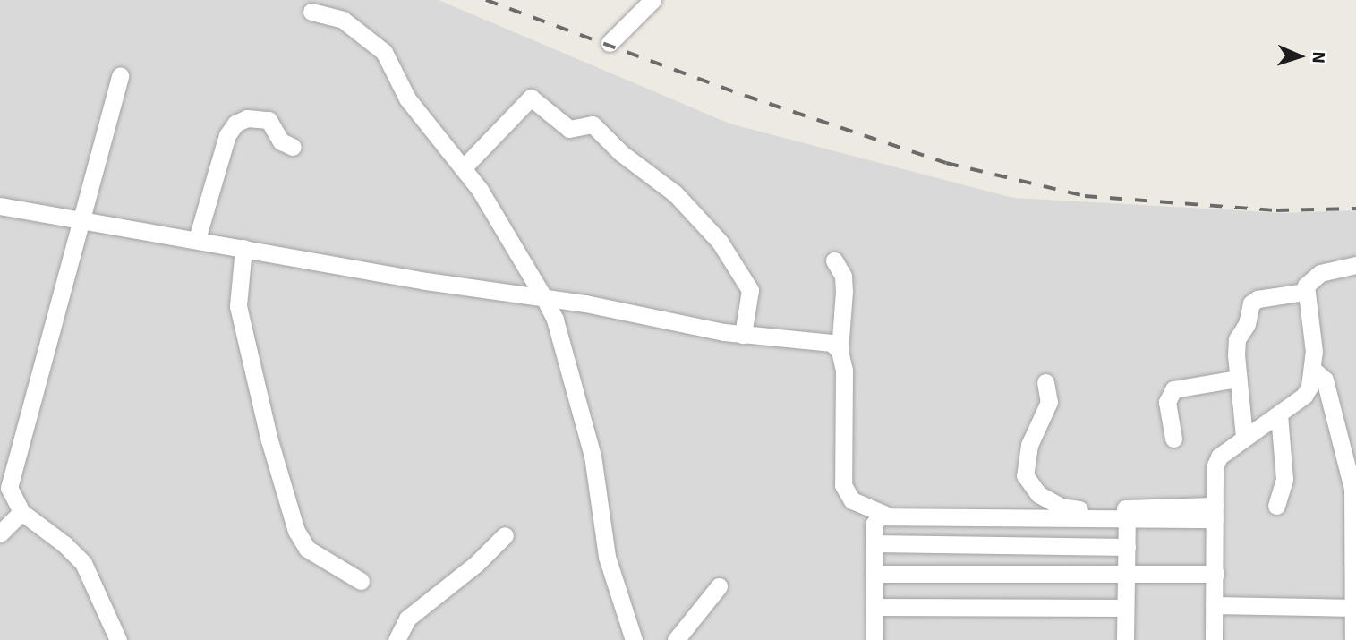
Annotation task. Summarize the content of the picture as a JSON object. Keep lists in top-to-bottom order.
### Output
{
  "north": "right"
}
